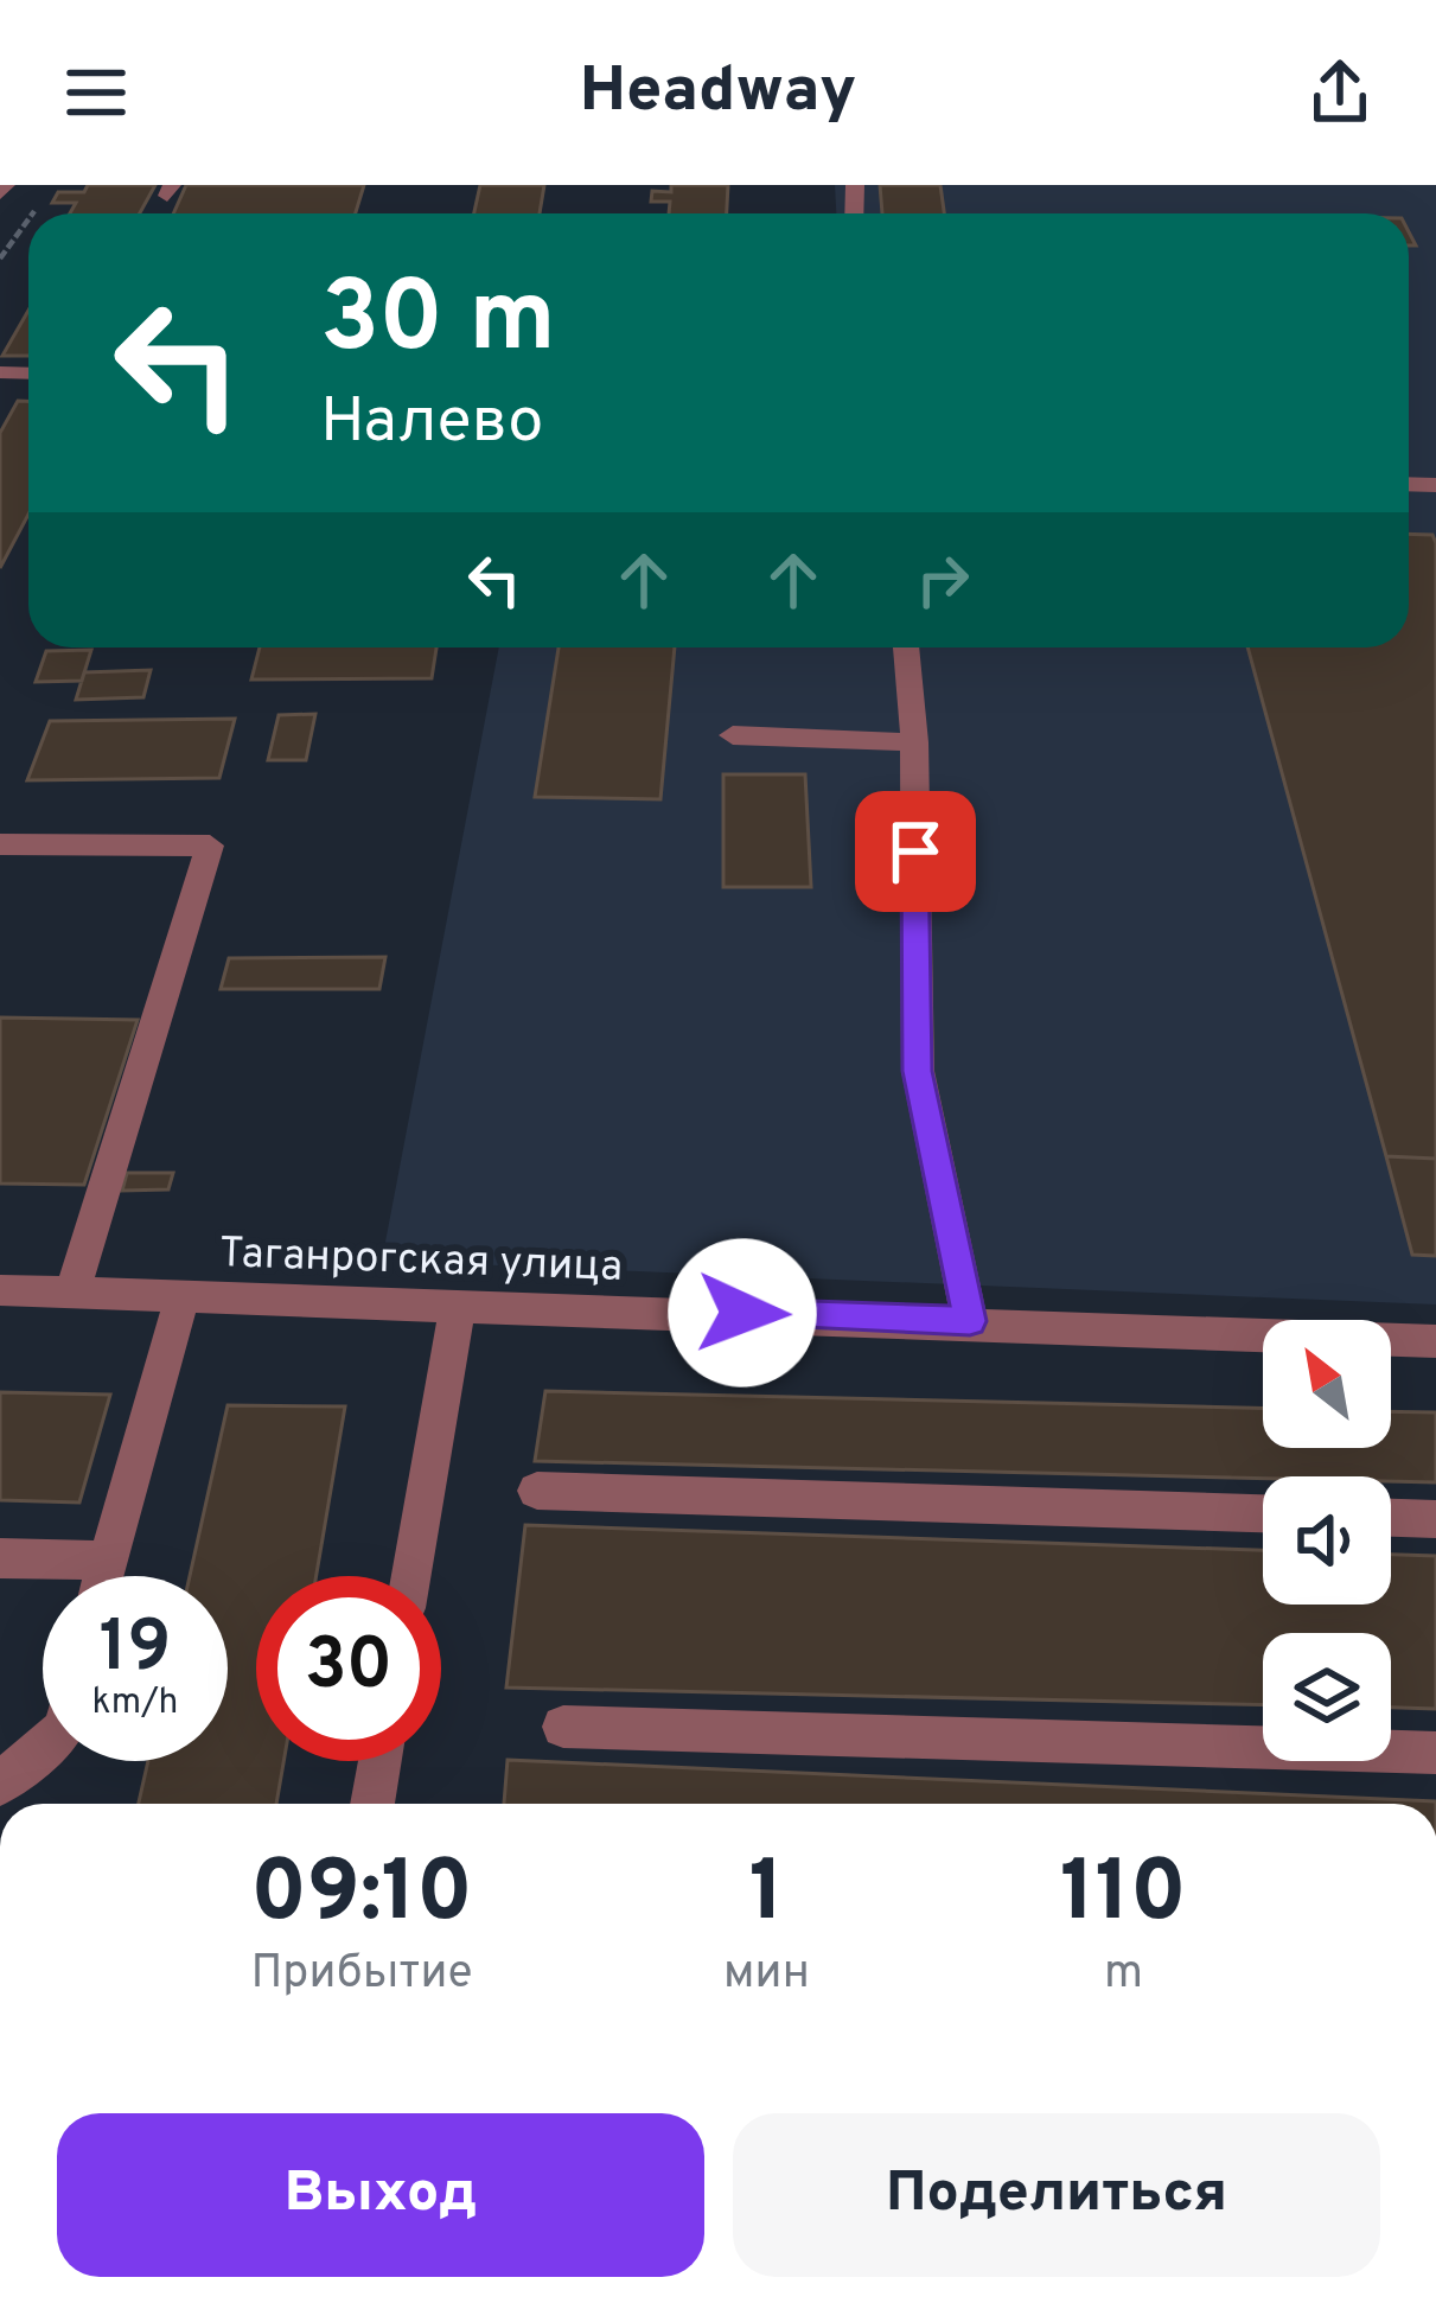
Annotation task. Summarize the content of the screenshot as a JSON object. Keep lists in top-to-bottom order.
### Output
{
  "streets": {
    "street": ["Таганрогская улица"]
  },
  "north": "top left",
  "page": {
    "header": "Headway",
    "turn": ["30 m", "Налево"],
    "speed": "19 km/h",
    "limit": "30",
    "eta": [
      "09:10",
      "Прибытие",
      "1",
      "мин",
      "110",
      "m"
    ],
    "buttons": ["Выход", "Поделиться"]
  }
}
